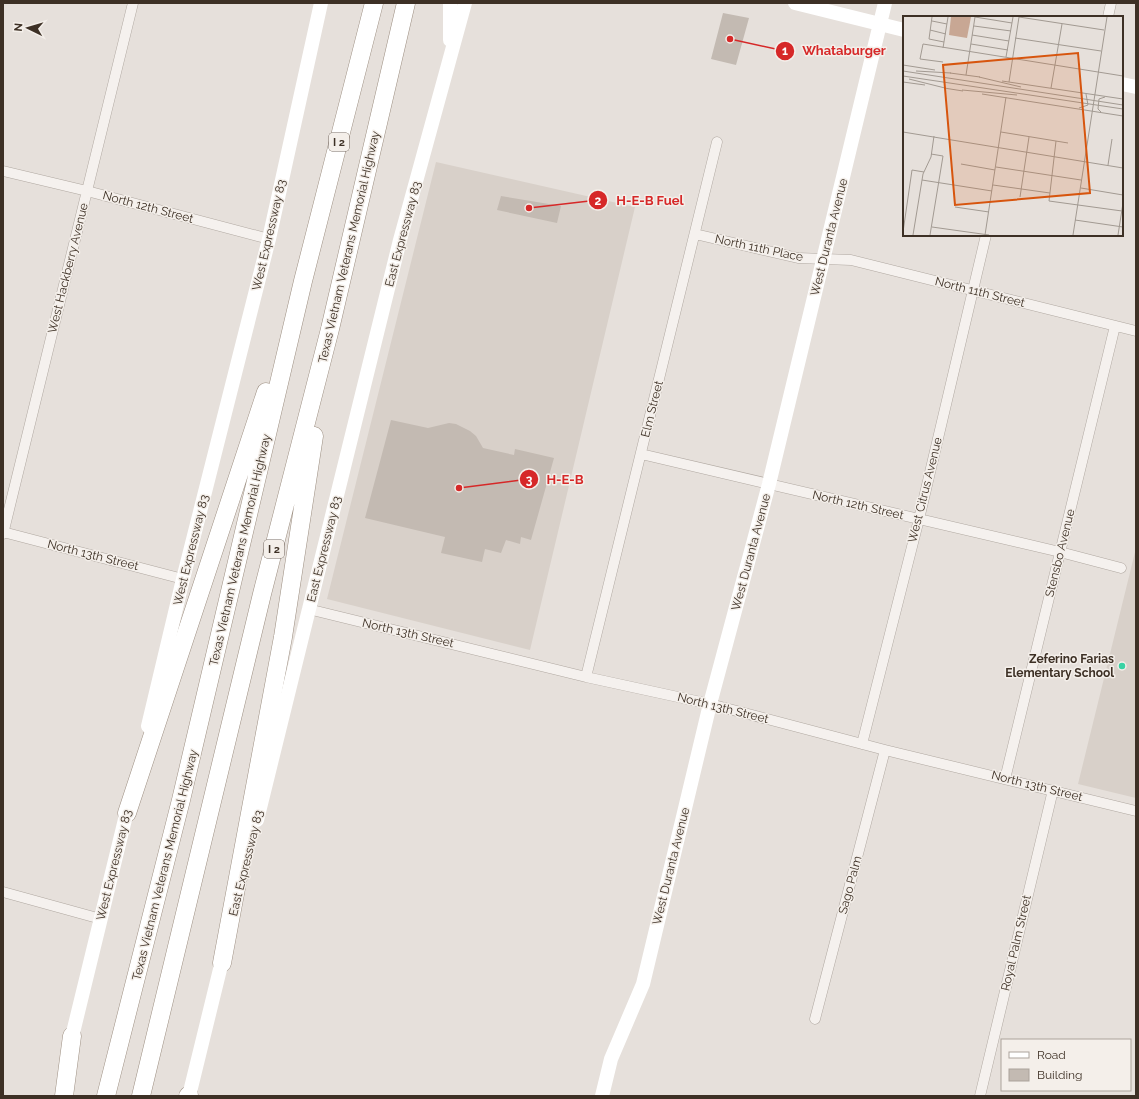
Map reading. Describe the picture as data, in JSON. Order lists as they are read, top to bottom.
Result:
{
  "streets": {
    "highway": ["I 2", "Texas Vietnam Veterans Memorial Highway"],
    "main road": ["East Expressway 83", "West Expressway 83", "West Duranta Avenue"],
    "street": [
      "North 12th Street",
      "North 11th Place",
      "West Hackberry Avenue",
      "North 11th Street",
      "Elm Street",
      "West Citrus Avenue",
      "Stensbo Avenue",
      "North 13th Street",
      "Sago Palm",
      "Royal Palm Street"
    ]
  },
  "crossings": [
    ["North 12th Street", "West Expressway 83"],
    ["North 12th Street", "West Duranta Avenue"],
    ["North 12th Street", "West Hackberry Avenue"],
    ["North 12th Street", "Elm Street"],
    ["North 12th Street", "West Citrus Avenue"],
    ["North 12th Street", "Stensbo Avenue"],
    ["East Expressway 83", "North 13th Street"],
    ["West Expressway 83", "North 13th Street"],
    ["West Duranta Avenue", "North 11th Place"],
    ["West Duranta Avenue", "North 11th Street"],
    ["West Duranta Avenue", "North 13th Street"],
    ["North 11th Place", "North 11th Street"],
    ["North 11th Place", "Elm Street"],
    ["West Hackberry Avenue", "North 13th Street"],
    ["North 11th Street", "West Citrus Avenue"],
    ["North 11th Street", "Stensbo Avenue"],
    ["Elm Street", "North 13th Street"],
    ["West Citrus Avenue", "North 13th Street"],
    ["Stensbo Avenue", "North 13th Street"],
    ["North 13th Street", "Sago Palm"],
    ["North 13th Street", "Royal Palm Street"]
  ],
  "places": [
    "Whataburger",
    "H-E-B Fuel",
    "H-E-B",
    "Zeferino Farias Elementary School"
  ],
  "legend": ["Road", "Building"],
  "north": "left"
}
